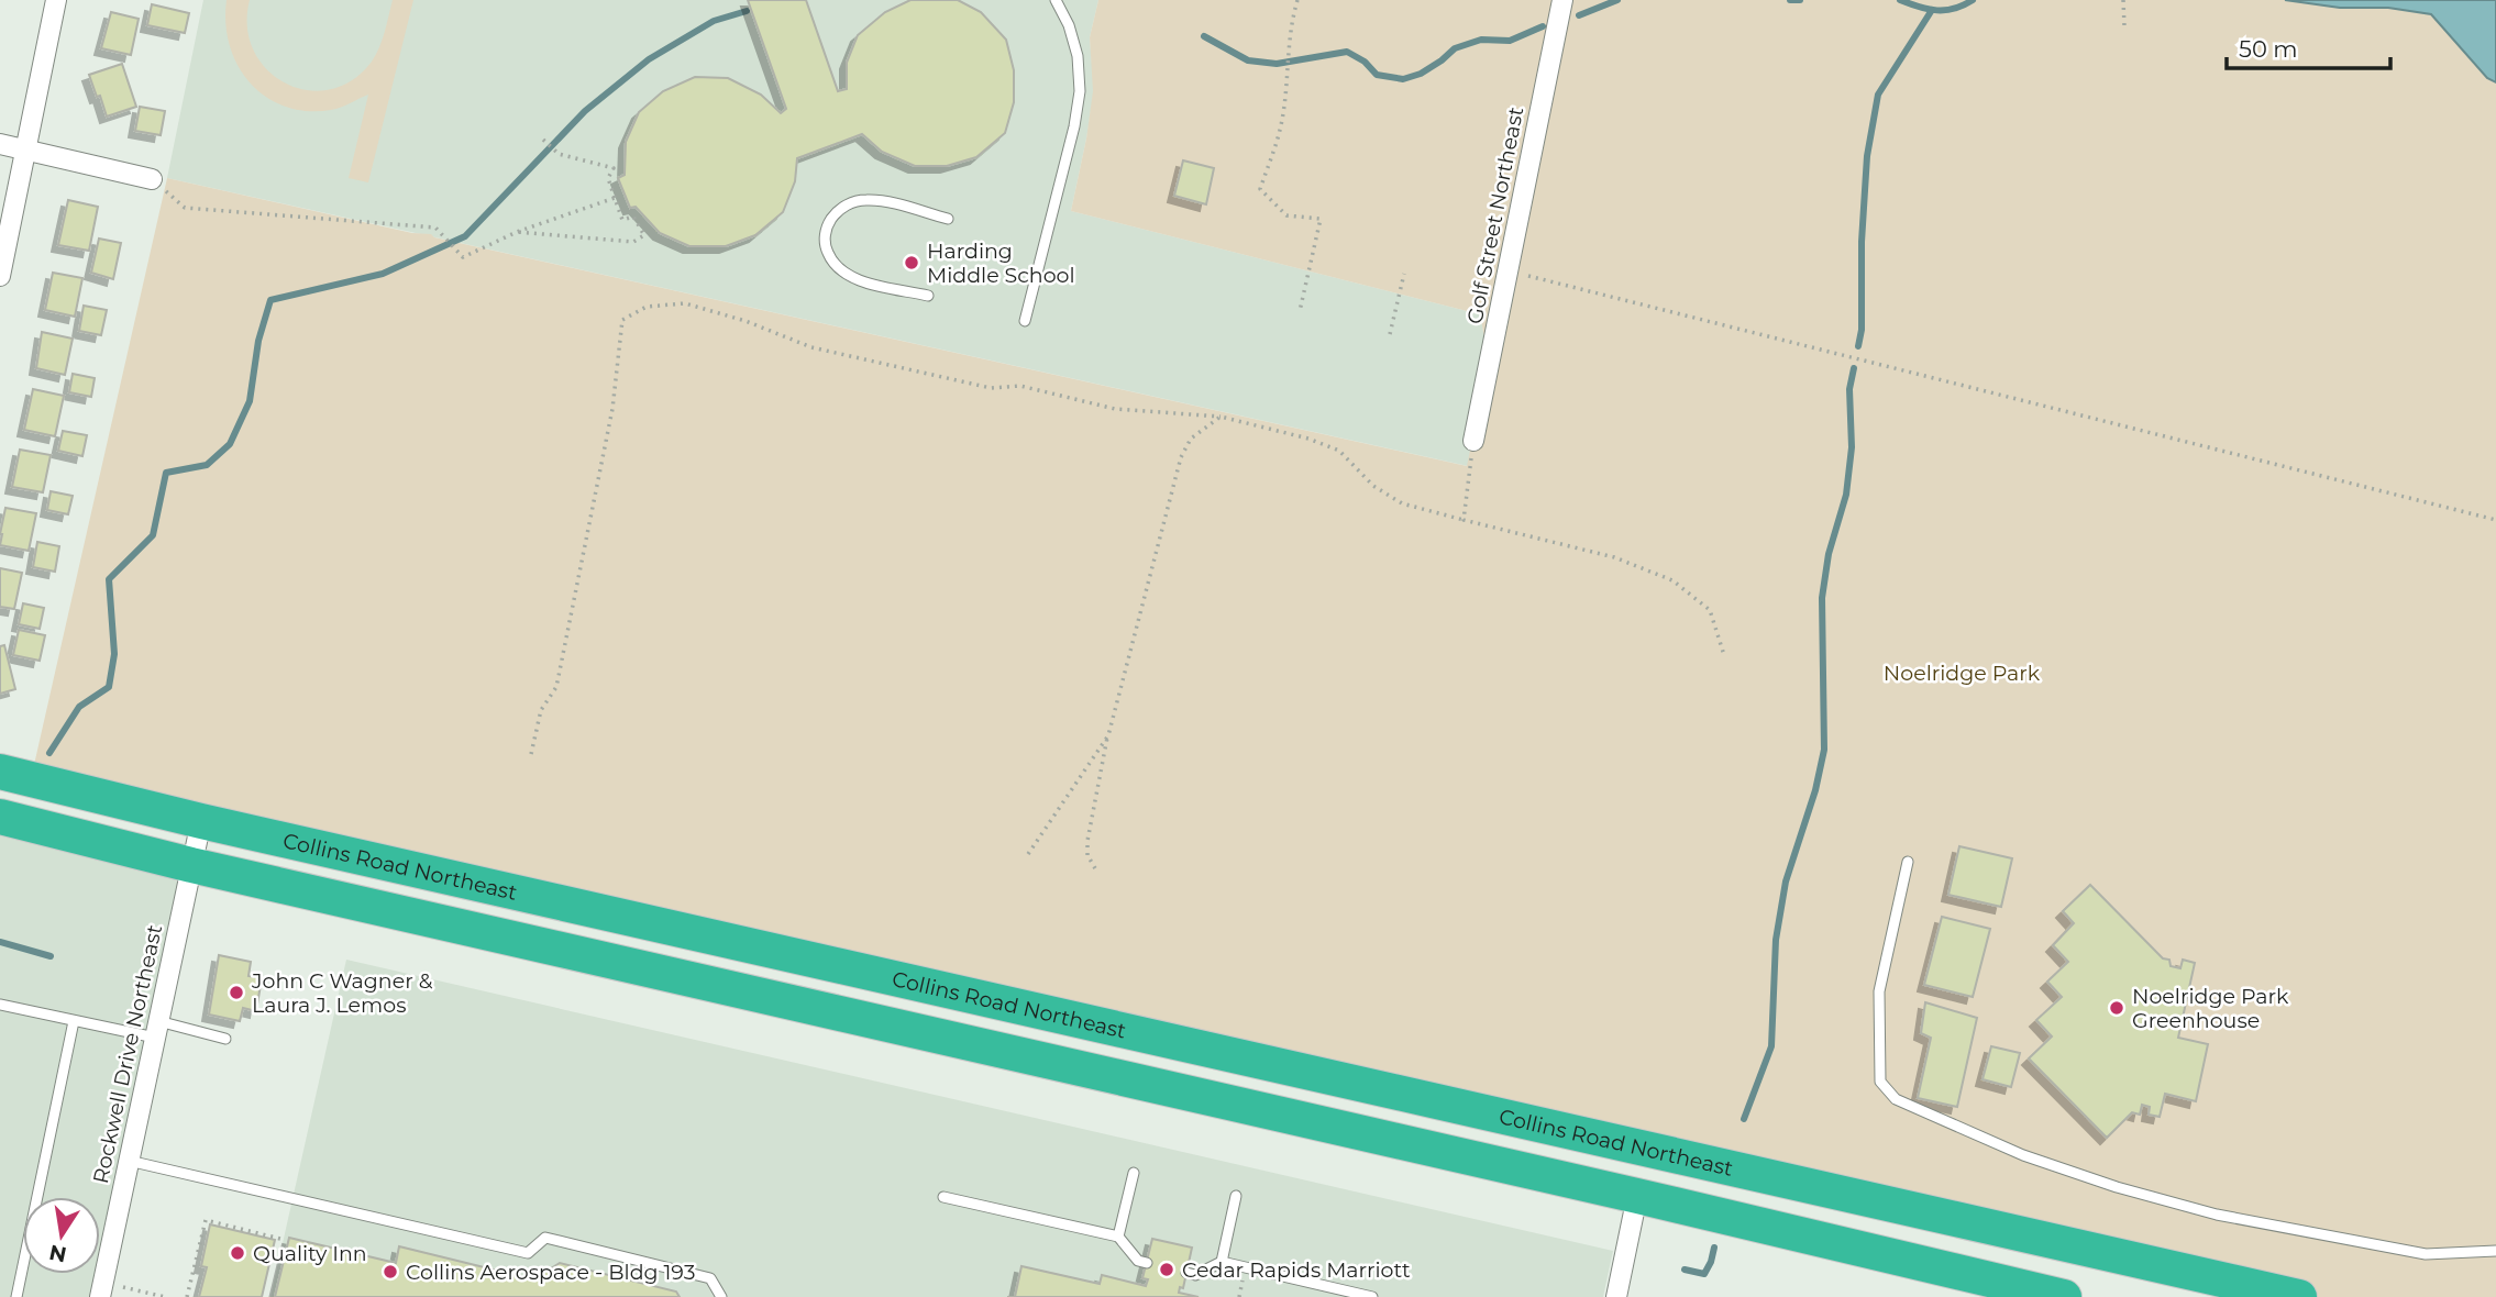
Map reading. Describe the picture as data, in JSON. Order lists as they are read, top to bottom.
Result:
{
  "streets": {
    "highway": ["Collins Road Northeast"],
    "street": ["Golf Street Northeast", "Rockwell Drive Northeast"]
  },
  "crossings": [
    ["Collins Road Northeast", "Rockwell Drive Northeast"]
  ],
  "parks": ["Noelridge Park"],
  "places": [
    "Harding Middle School",
    "John C Wagner & Laura J. Lemos",
    "Noelridge Park Greenhouse",
    "Quality Inn",
    "Cedar Rapids Marriott",
    "Collins Aerospace - Bldg 193"
  ],
  "scale_bar": "50 m",
  "north": "bottom"
}
